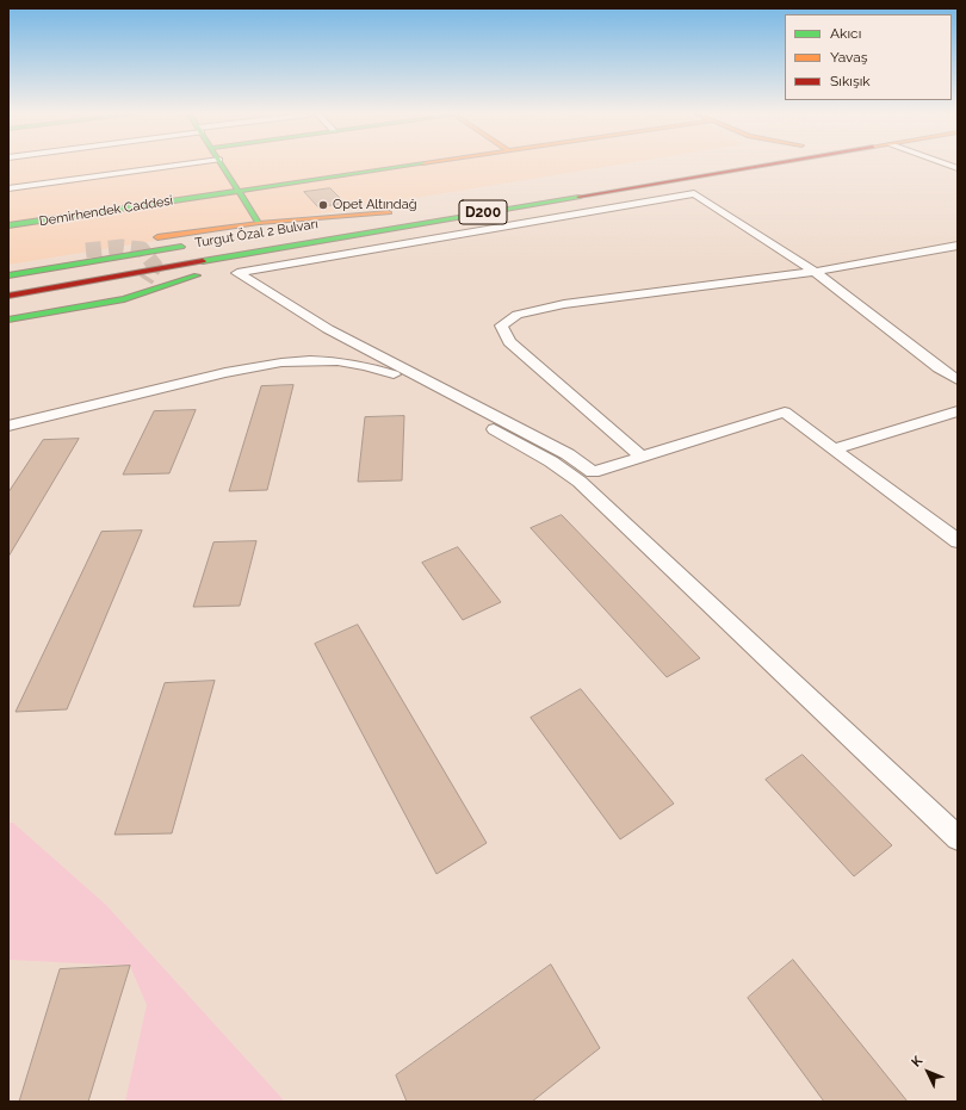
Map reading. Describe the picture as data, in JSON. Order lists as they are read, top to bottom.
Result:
{
  "streets": {
    "main road": ["Demirhendek Caddesi", "D200", "Turgut Özal 2 Bulvarı"]
  },
  "places": ["Opet Altındağ"],
  "legend": ["Akıcı", "Yavaş", "Sıkışık"],
  "north": "top left"
}
